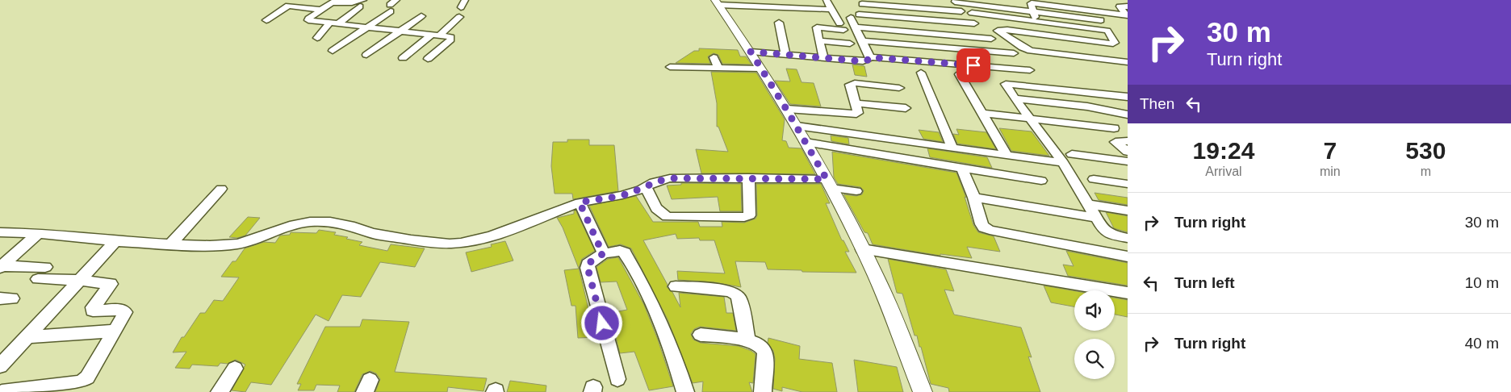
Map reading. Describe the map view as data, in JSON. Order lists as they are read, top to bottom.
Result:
{
  "page": {
    "turn": ["30 m", "Turn right"],
    "then": "Then",
    "eta": [
      "19:24",
      "Arrival",
      "7",
      "min",
      "530",
      "m"
    ],
    "list": [
      {
        "name": "Turn right",
        "value": "30 m"
      },
      {
        "name": "Turn left",
        "value": "10 m"
      },
      {
        "name": "Turn right",
        "value": "40 m"
      }
    ]
  }
}
